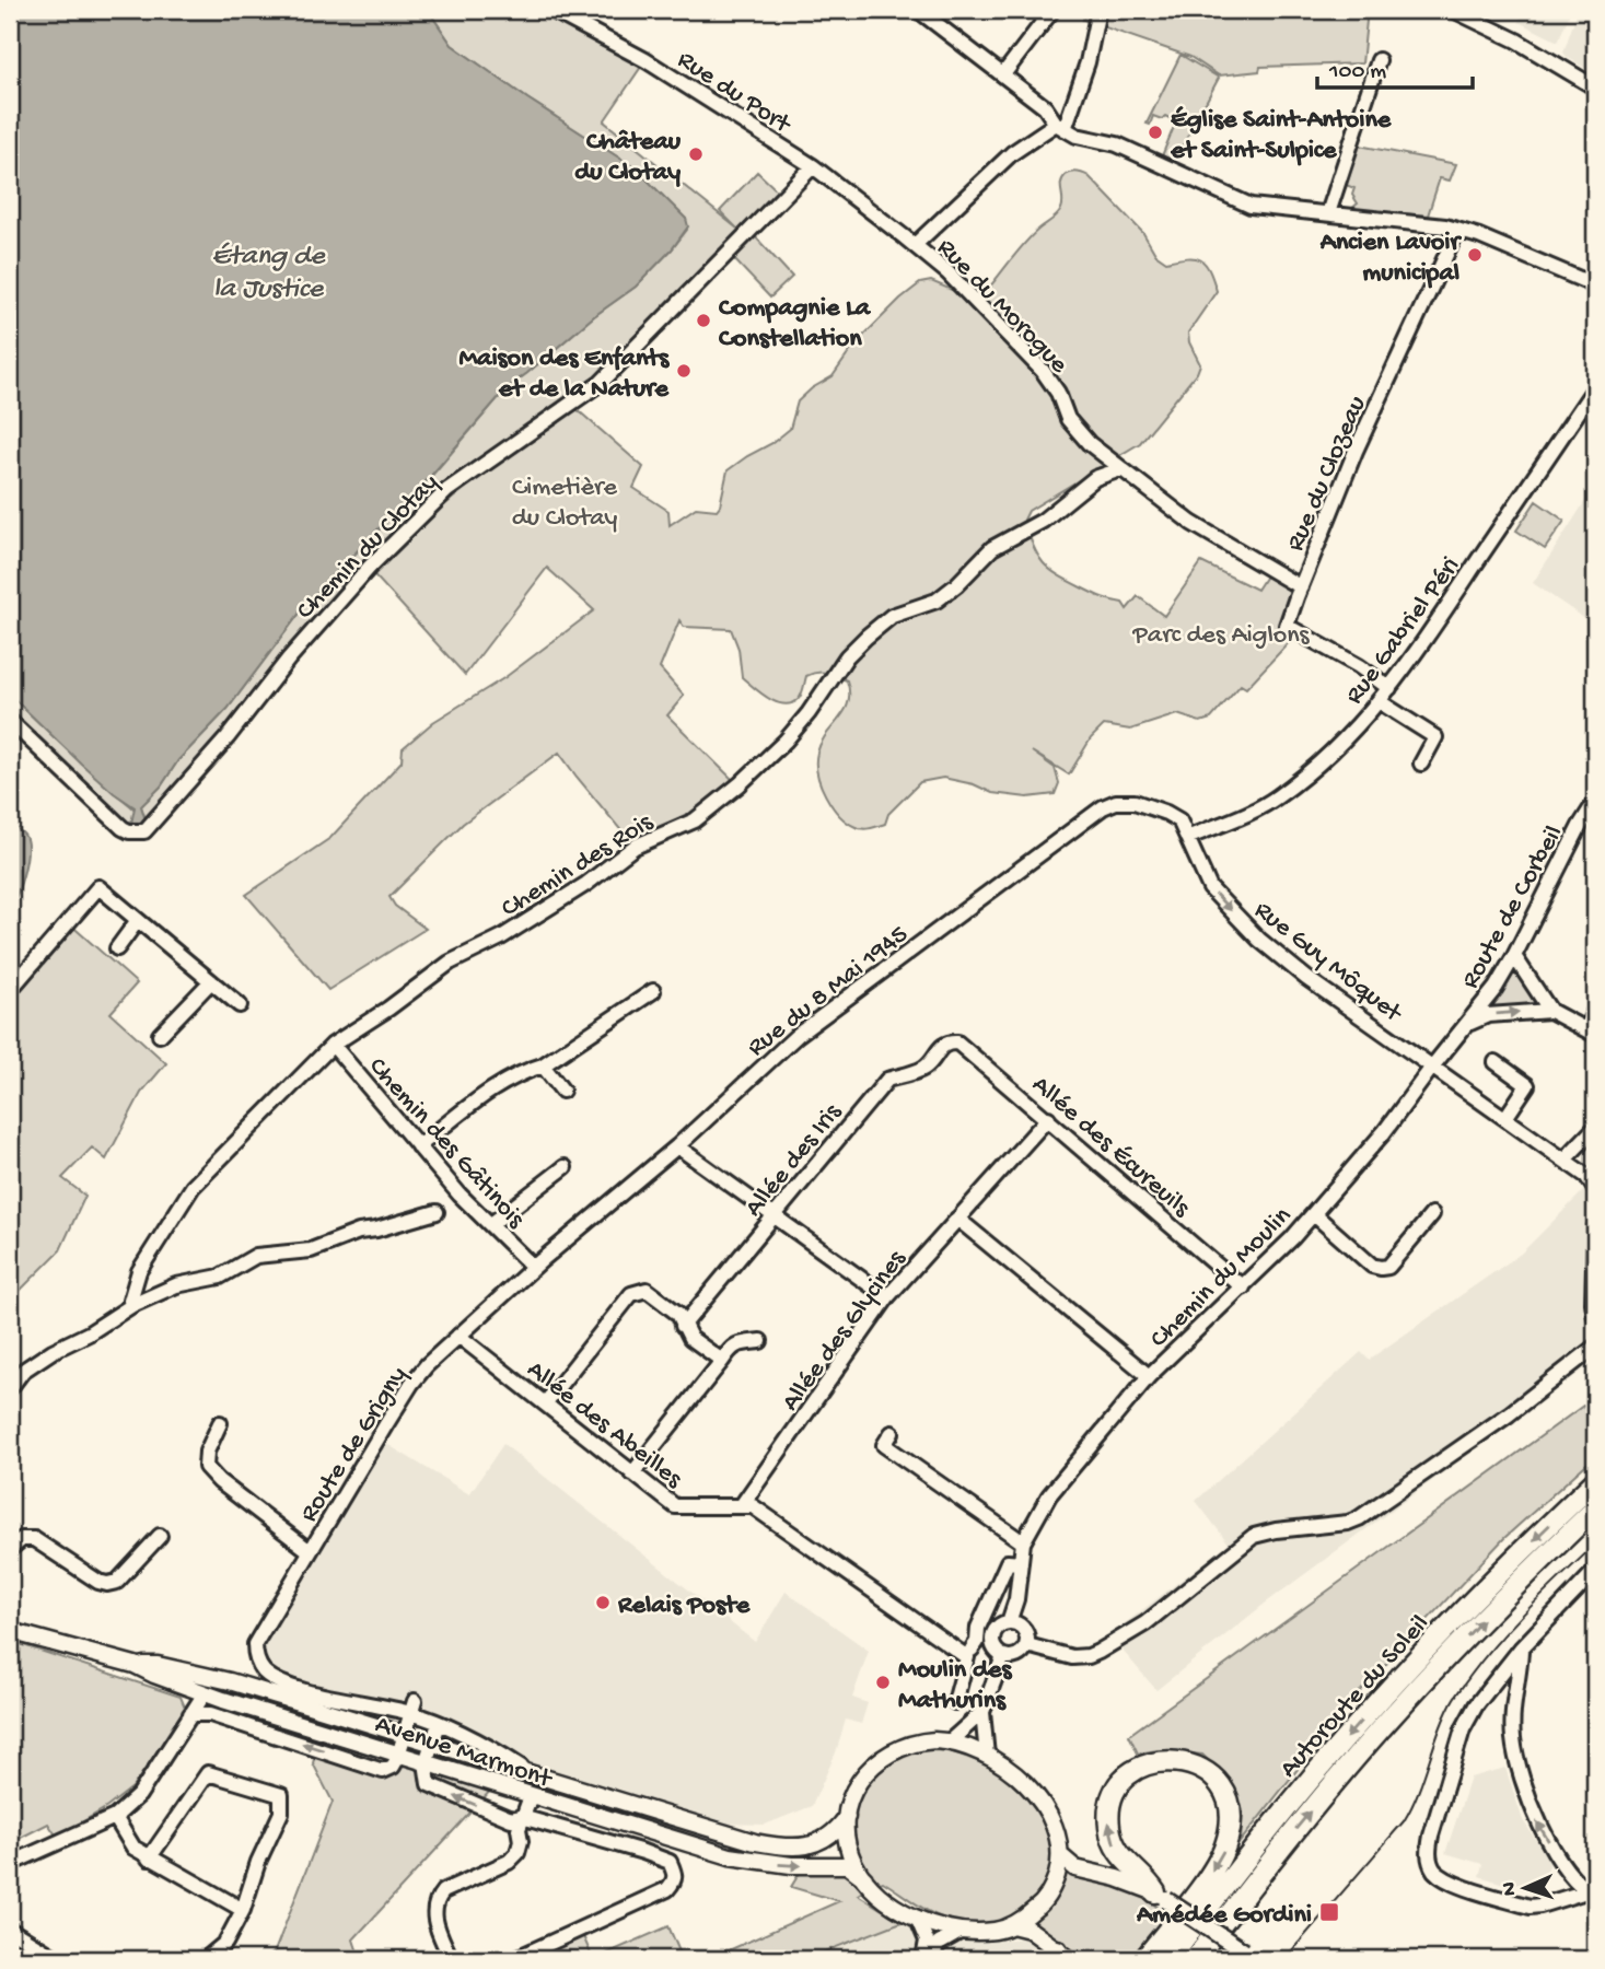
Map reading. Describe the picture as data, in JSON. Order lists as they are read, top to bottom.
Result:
{
  "streets": {
    "highway": ["Autoroute du Soleil"],
    "main road": ["Avenue Marmont"],
    "street": [
      "Rue du Port",
      "Rue du Morogue",
      "Rue du Clozeau",
      "Chemin du Clotay",
      "Rue Gabriel Péri",
      "Chemin des Rois",
      "Route de Corbeil",
      "Rue Guy Môquet",
      "Rue du 8 Mai 1945",
      "Chemin des Gâtinois",
      "Allée des Écureuils",
      "Allée des Iris",
      "Chemin du Moulin",
      "Allée des Glycines",
      "Allée des Abeilles",
      "Route de Grigny"
    ]
  },
  "crossings": [
    ["Rue du Port", "Rue du Morogue"],
    ["Rue du Port", "Chemin du Clotay"],
    ["Rue du Morogue", "Rue du Clozeau"],
    ["Rue du Morogue", "Chemin du Clotay"],
    ["Rue du Morogue", "Chemin des Rois"],
    ["Rue du Clozeau", "Rue Gabriel Péri"],
    ["Rue Gabriel Péri", "Rue Guy Môquet"],
    ["Rue Gabriel Péri", "Rue du 8 Mai 1945"],
    ["Chemin des Rois", "Chemin des Gâtinois"],
    ["Route de Corbeil", "Rue Guy Môquet"],
    ["Route de Corbeil", "Chemin du Moulin"],
    ["Rue Guy Môquet", "Rue du 8 Mai 1945"],
    ["Rue Guy Môquet", "Chemin du Moulin"],
    ["Rue du 8 Mai 1945", "Chemin des Gâtinois"],
    ["Rue du 8 Mai 1945", "Route de Grigny"],
    ["Allée des Écureuils", "Allée des Iris"],
    ["Allée des Écureuils", "Chemin du Moulin"],
    ["Allée des Écureuils", "Allée des Glycines"],
    ["Allée des Glycines", "Allée des Abeilles"],
    ["Allée des Abeilles", "Route de Grigny"]
  ],
  "one_way": ["Rue Guy Môquet"],
  "water": ["Étang de la Justice"],
  "parks": ["Cimetière du Clotay", "Parc des Aiglons"],
  "places": {
    "other": [
      "Église Saint-Antoine et Saint-Sulpice",
      "Château du Clotay",
      "Ancien Lavoir municipal",
      "Compagnie La Constellation",
      "Maison des Enfants et de la Nature",
      "Relais Poste",
      "Moulin des Mathurins"
    ],
    "transit": ["Amédée Gordini"]
  },
  "scale_bar": "100 m",
  "north": "left"
}
